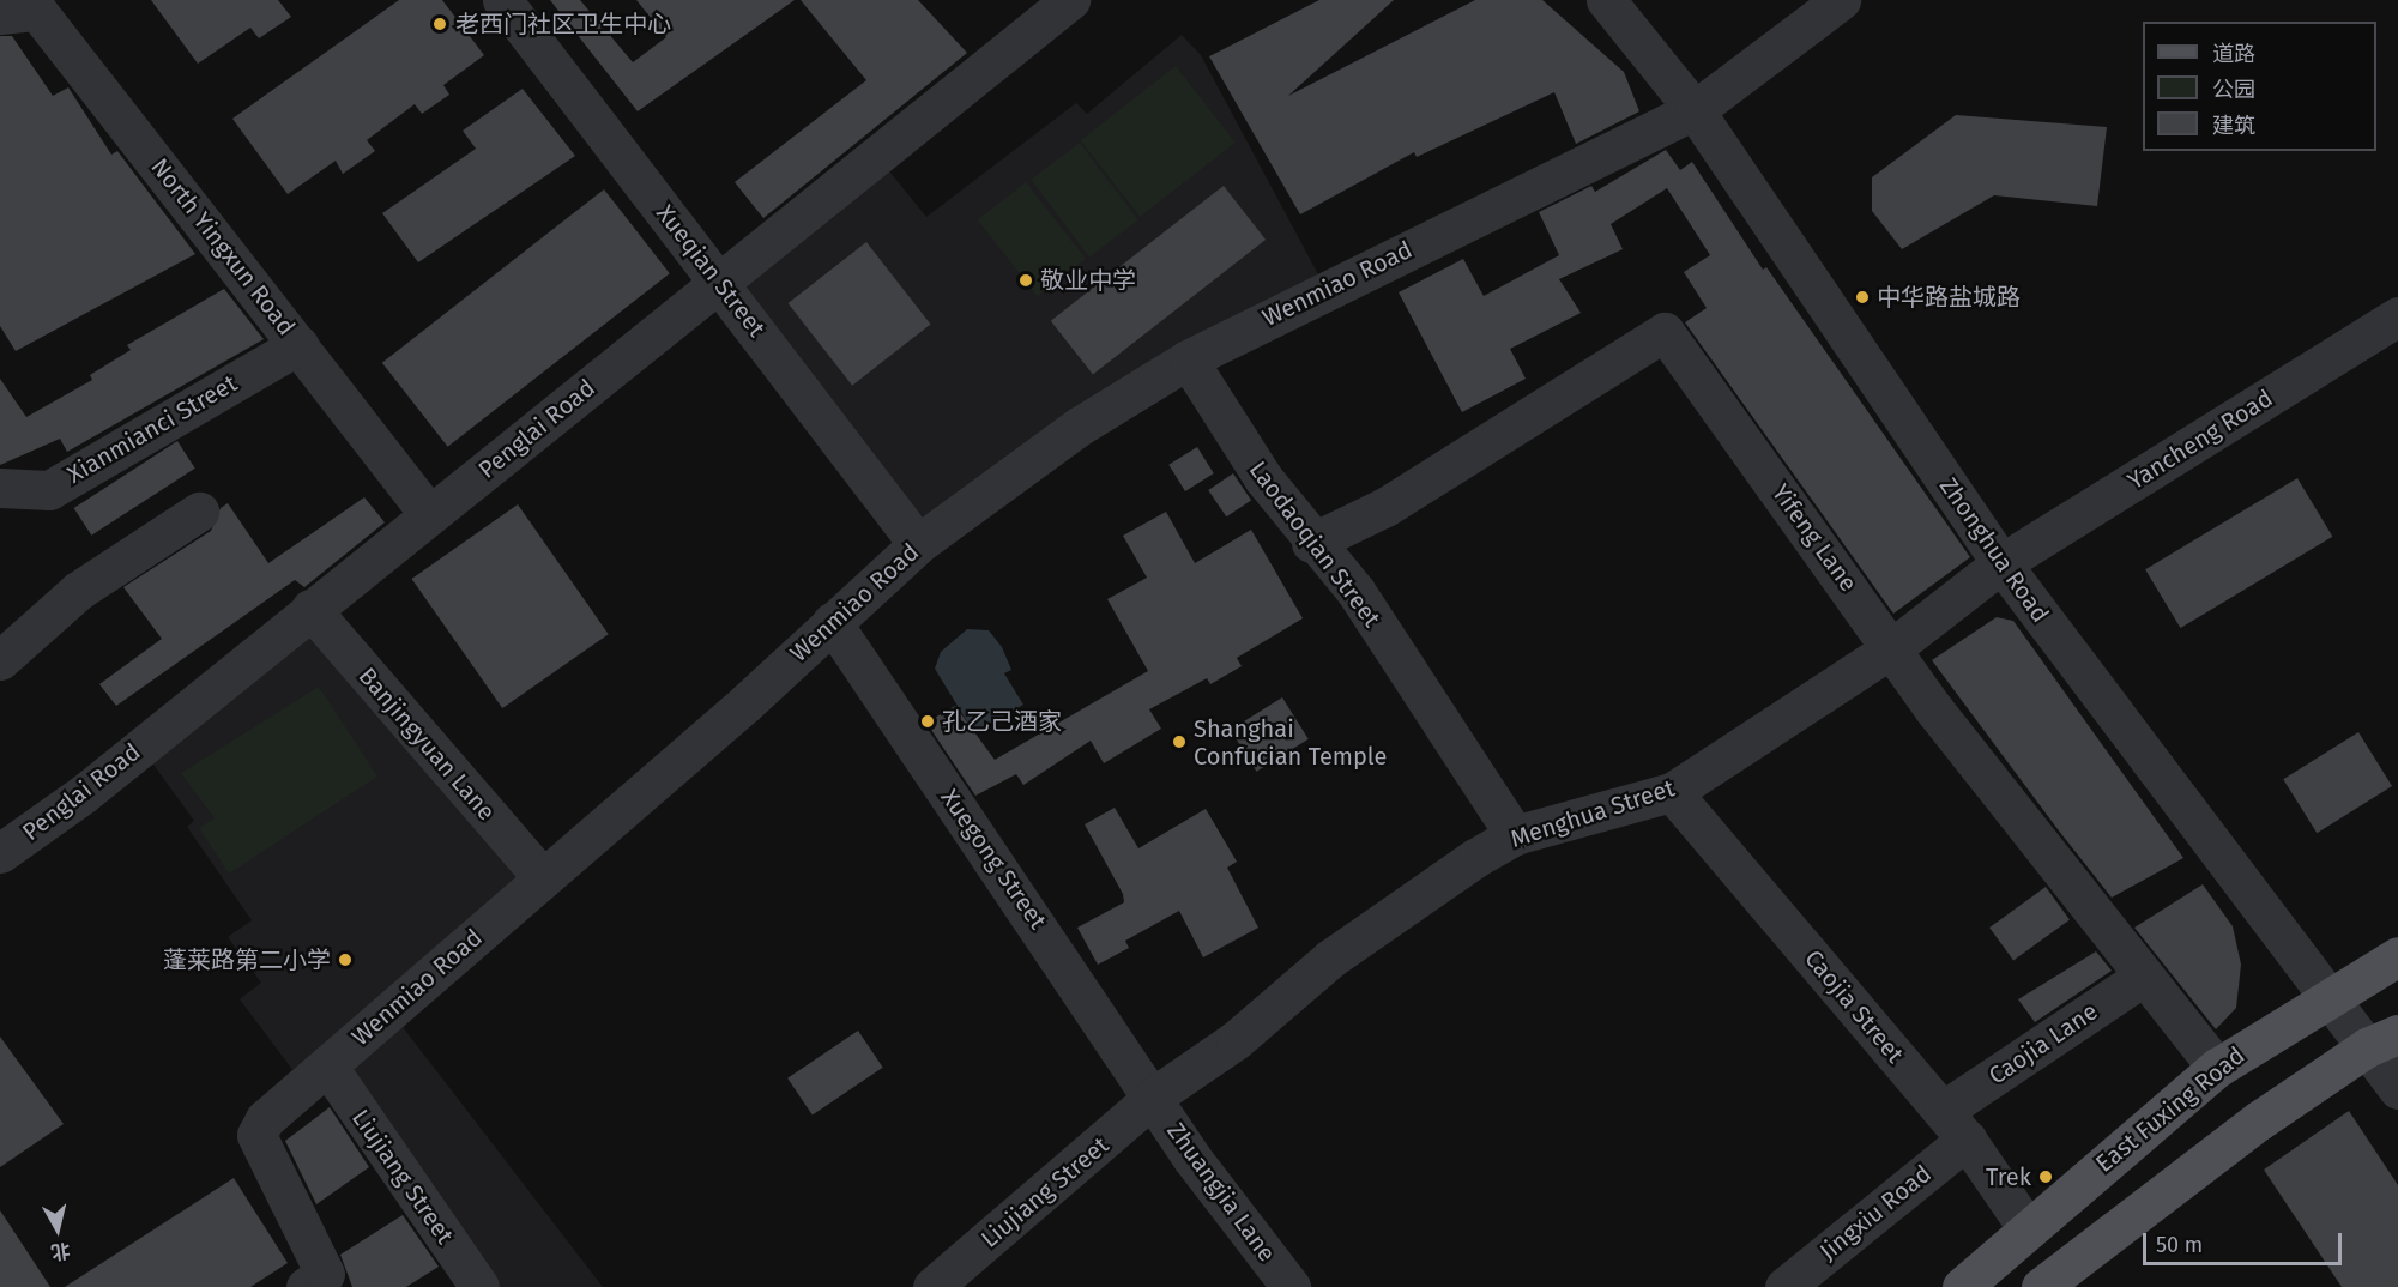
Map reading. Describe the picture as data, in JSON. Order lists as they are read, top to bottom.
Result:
{
  "streets": {
    "main road": ["East Fuxing Road"],
    "street": [
      "North Yingxun Road",
      "Xueqian Street",
      "Wenmiao Road",
      "Xianmianci Street",
      "Penglai Road",
      "Yancheng Road",
      "Yifeng Lane",
      "Laodaoqian Street",
      "Zhonghua Road",
      "Banjingyuan Lane",
      "Menghua Street",
      "Xuegong Street",
      "Caojia Street",
      "Caojia Lane",
      "Liujiang Street",
      "Zhuangjia Lane",
      "Jingxiu Road"
    ]
  },
  "crossings": [
    ["North Yingxun Road", "Xianmianci Street"],
    ["North Yingxun Road", "Penglai Road"],
    ["Xueqian Street", "Wenmiao Road"],
    ["Xueqian Street", "Penglai Road"],
    ["Wenmiao Road", "Laodaoqian Street"],
    ["Wenmiao Road", "Zhonghua Road"],
    ["Wenmiao Road", "Banjingyuan Lane"],
    ["Wenmiao Road", "Xuegong Street"],
    ["Wenmiao Road", "Liujiang Street"],
    ["Penglai Road", "Banjingyuan Lane"],
    ["Yancheng Road", "Zhonghua Road"],
    ["Yancheng Road", "Menghua Street"],
    ["Yifeng Lane", "Laodaoqian Street"],
    ["Yifeng Lane", "Menghua Street"],
    ["Yifeng Lane", "Caojia Lane"],
    ["Yifeng Lane", "East Fuxing Road"],
    ["Laodaoqian Street", "Menghua Street"],
    ["Zhonghua Road", "Menghua Street"],
    ["Zhonghua Road", "East Fuxing Road"],
    ["Menghua Street", "Xuegong Street"],
    ["Menghua Street", "Caojia Street"],
    ["Menghua Street", "Liujiang Street"],
    ["Menghua Street", "Zhuangjia Lane"],
    ["Xuegong Street", "Liujiang Street"],
    ["Xuegong Street", "Zhuangjia Lane"],
    ["Caojia Street", "Caojia Lane"],
    ["Caojia Street", "East Fuxing Road"],
    ["Caojia Street", "Jingxiu Road"],
    ["Caojia Lane", "Jingxiu Road"],
    ["Liujiang Street", "Zhuangjia Lane"]
  ],
  "places": [
    "老西门社区卫生中心",
    "敬业中学",
    "中华路盐城路",
    "孔乙己酒家",
    "Shanghai Confucian Temple",
    "蓬莱路第二小学",
    "Trek"
  ],
  "legend": ["道路", "公园", "建筑"],
  "scale_bar": "50 m",
  "north": "bottom"
}
